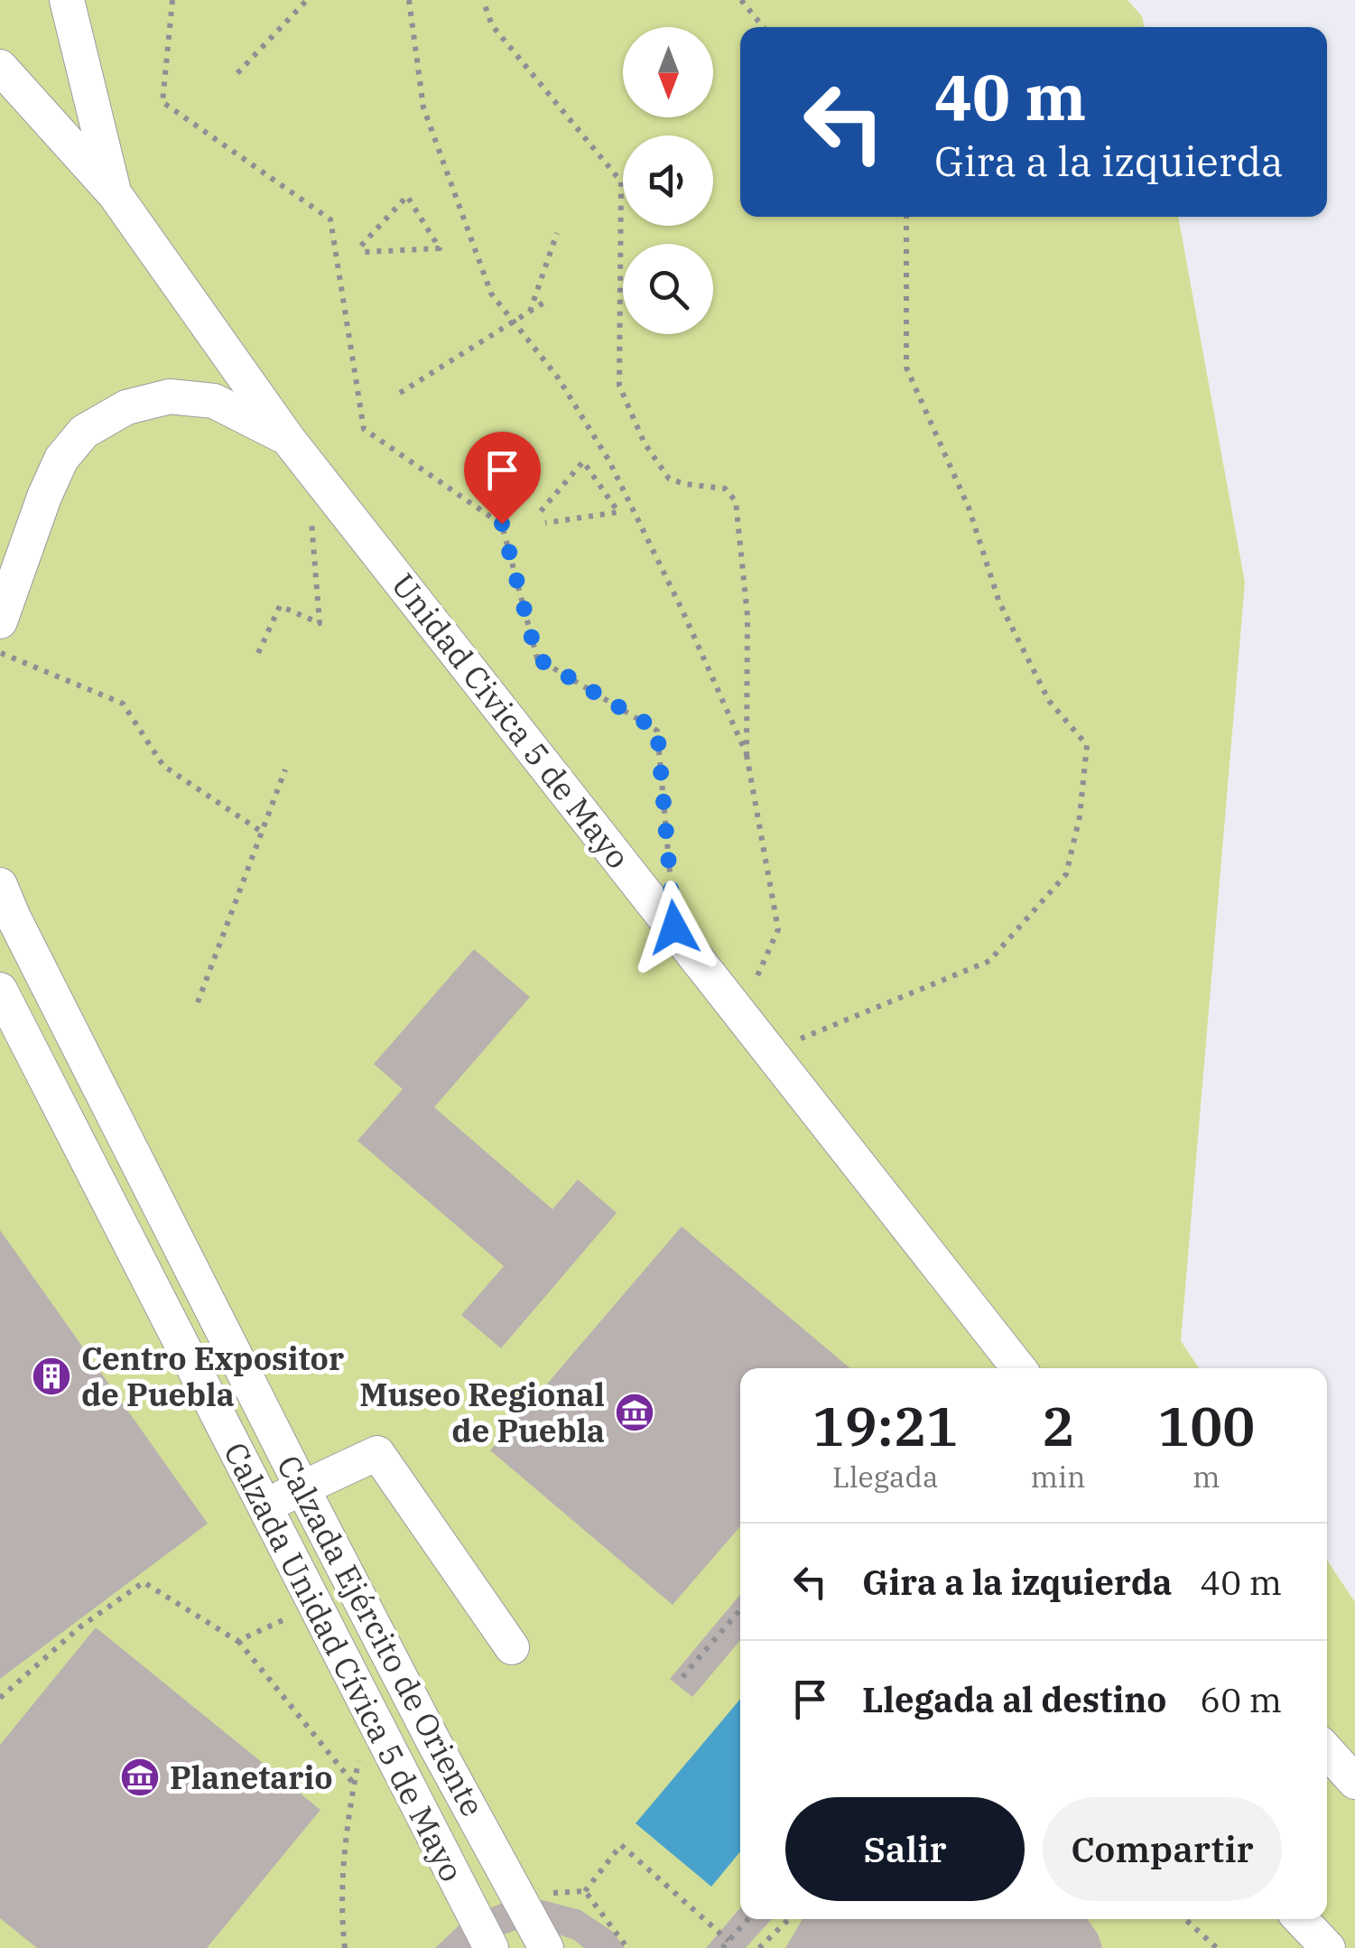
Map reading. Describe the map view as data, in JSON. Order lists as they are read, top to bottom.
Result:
{
  "streets": {
    "lane": ["Unidad Civica 5 de Mayo", "Calzada Ejército de Oriente", "Calzada Unidad Cívica 5 de Mayo"]
  },
  "places": {
    "building": ["Centro Expositor de Puebla"],
    "museum": ["Museo Regional de Puebla", "Planetario"]
  },
  "north": "bottom",
  "page": {
    "turn": ["40 m", "Gira a la izquierda"],
    "eta": [
      "19:21",
      "Llegada",
      "2",
      "min",
      "100",
      "m"
    ],
    "list": [
      {
        "name": "Gira a la izquierda",
        "value": "40 m"
      },
      {
        "name": "Llegada al destino",
        "value": "60 m"
      }
    ],
    "buttons": ["Salir", "Compartir"]
  }
}
